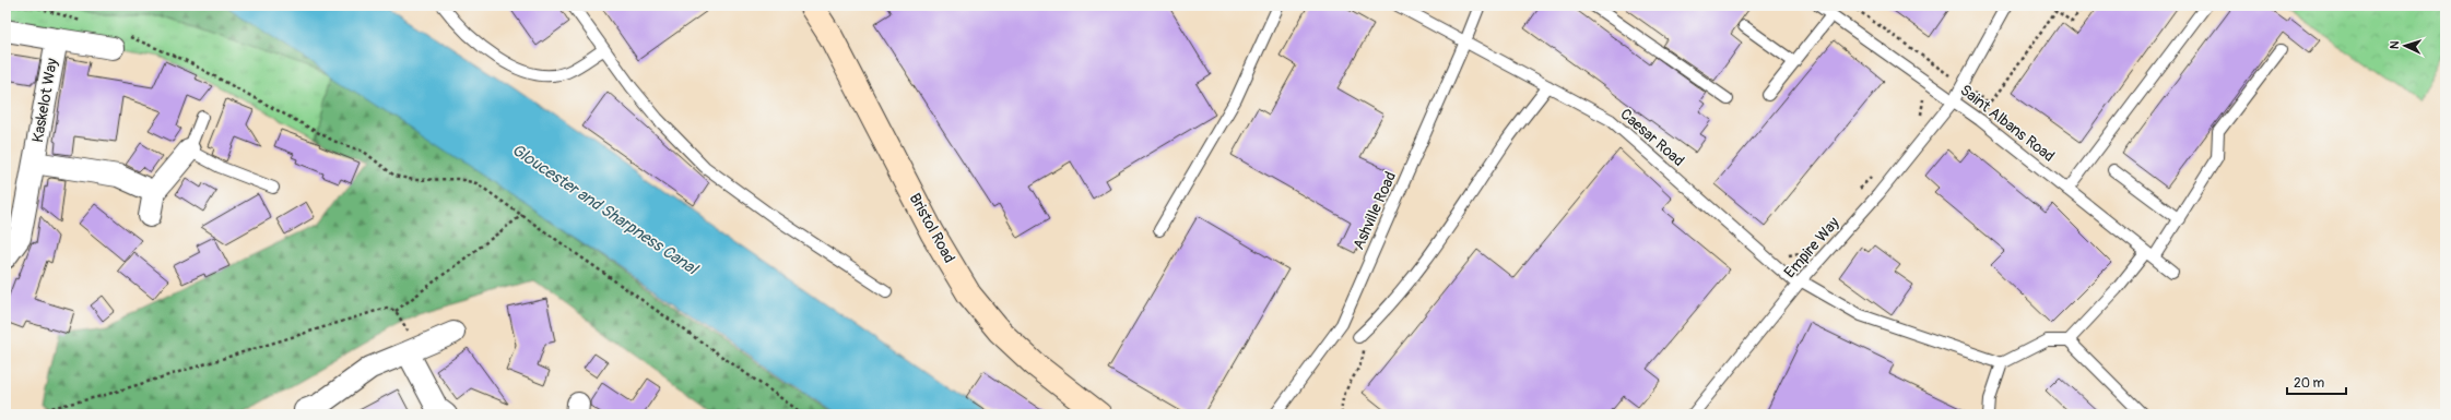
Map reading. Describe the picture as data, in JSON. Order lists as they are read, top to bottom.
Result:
{
  "streets": {
    "street": ["Kaskelot Way", "Bristol Road"],
    "lane": [
      "Saint Albans Road",
      "Caesar Road",
      "Ashville Road",
      "Empire Way"
    ]
  },
  "crossings": [
    ["Saint Albans Road", "Empire Way"],
    ["Caesar Road", "Ashville Road"],
    ["Caesar Road", "Empire Way"]
  ],
  "water": ["Gloucester and Sharpness Canal"],
  "scale_bar": "20 m",
  "north": "left"
}
